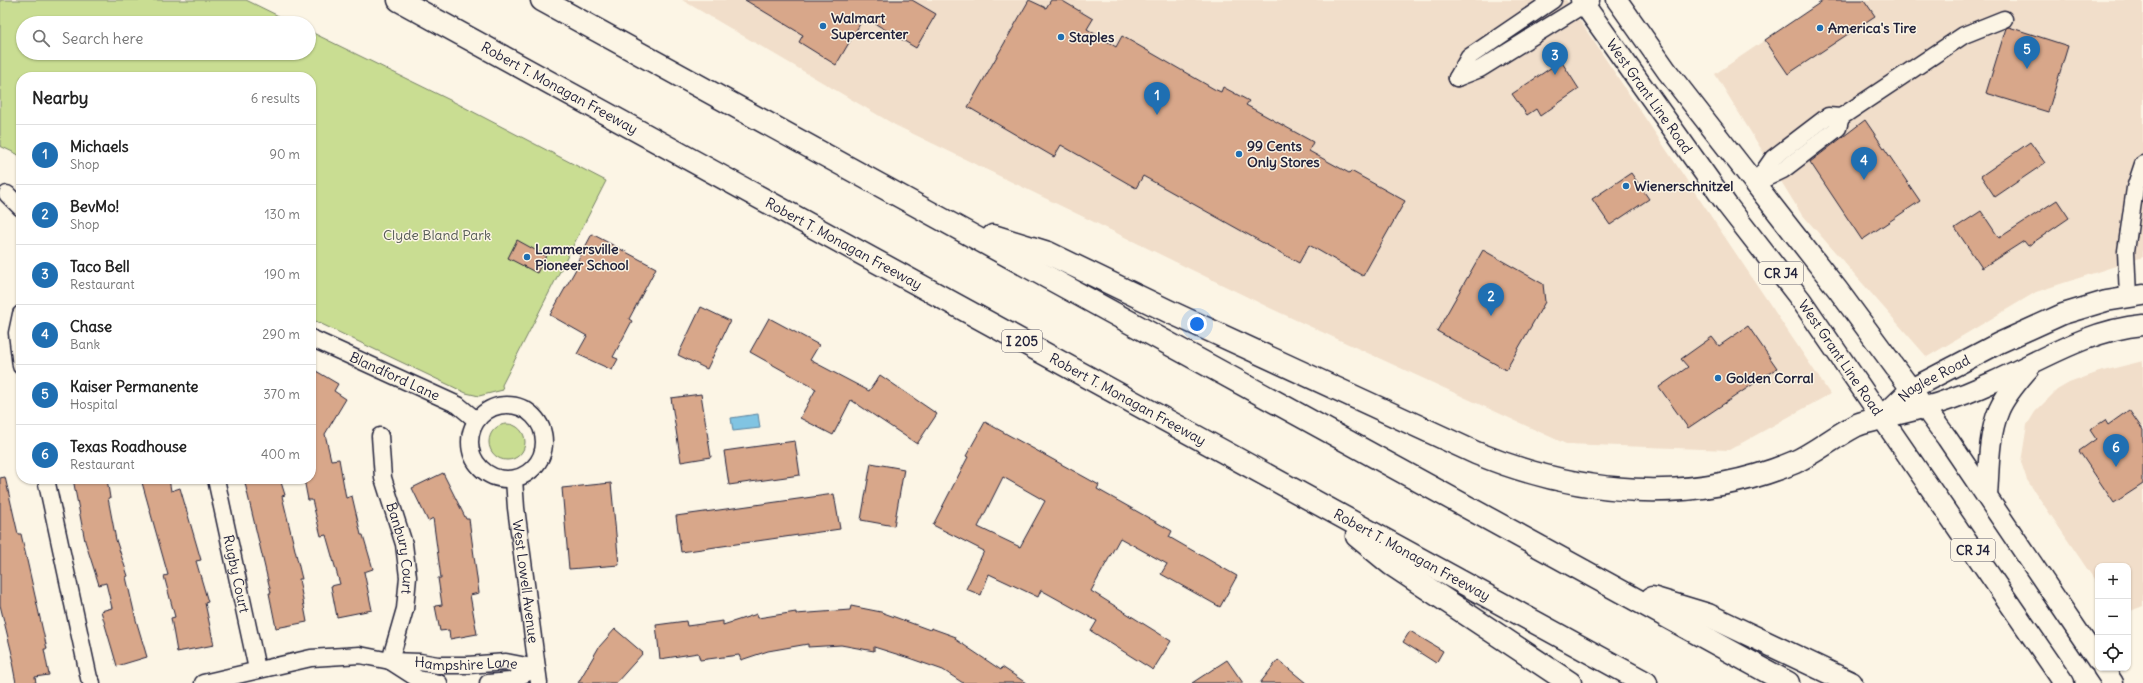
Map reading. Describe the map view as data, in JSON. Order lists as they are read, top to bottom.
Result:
{
  "streets": {
    "highway": ["Robert T. Monagan Freeway", "I 205"],
    "main road": ["West Grant Line Road", "CR J4", "Naglee Road"],
    "street": [
      "Blandford Lane",
      "Banbury Court",
      "Rugby Court",
      "West Lowell Avenue",
      "Hampshire Lane"
    ]
  },
  "crossings": [
    ["West Grant Line Road", "Naglee Road"],
    ["CR J4", "Naglee Road"],
    ["Blandford Lane", "West Lowell Avenue"],
    ["Banbury Court", "Hampshire Lane"],
    ["Rugby Court", "Hampshire Lane"],
    ["West Lowell Avenue", "Hampshire Lane"]
  ],
  "parks": ["Clyde Bland Park"],
  "places": [
    "Walmart Supercenter",
    "America's Tire",
    "Staples",
    "99 Cents Only Stores",
    "Wienerschnitzel",
    "Lammersville Pioneer School",
    "Golden Corral"
  ],
  "page": {
    "search": "Search here",
    "pins": [
      "5",
      "3",
      "1",
      "4",
      "2",
      "6"
    ],
    "heading": ["Nearby", "6 results"],
    "list": [
      {
        "mark": "1",
        "name": "Michaels",
        "note": "Shop",
        "value": "90 m"
      },
      {
        "mark": "2",
        "name": "BevMo!",
        "note": "Shop",
        "value": "130 m"
      },
      {
        "mark": "3",
        "name": "Taco Bell",
        "note": "Restaurant",
        "value": "190 m"
      },
      {
        "mark": "4",
        "name": "Chase",
        "note": "Bank",
        "value": "290 m"
      },
      {
        "mark": "5",
        "name": "Kaiser Permanente",
        "note": "Hospital",
        "value": "370 m"
      },
      {
        "mark": "6",
        "name": "Texas Roadhouse",
        "note": "Restaurant",
        "value": "400 m"
      }
    ],
    "map_buttons": ["+", "−"]
  }
}
